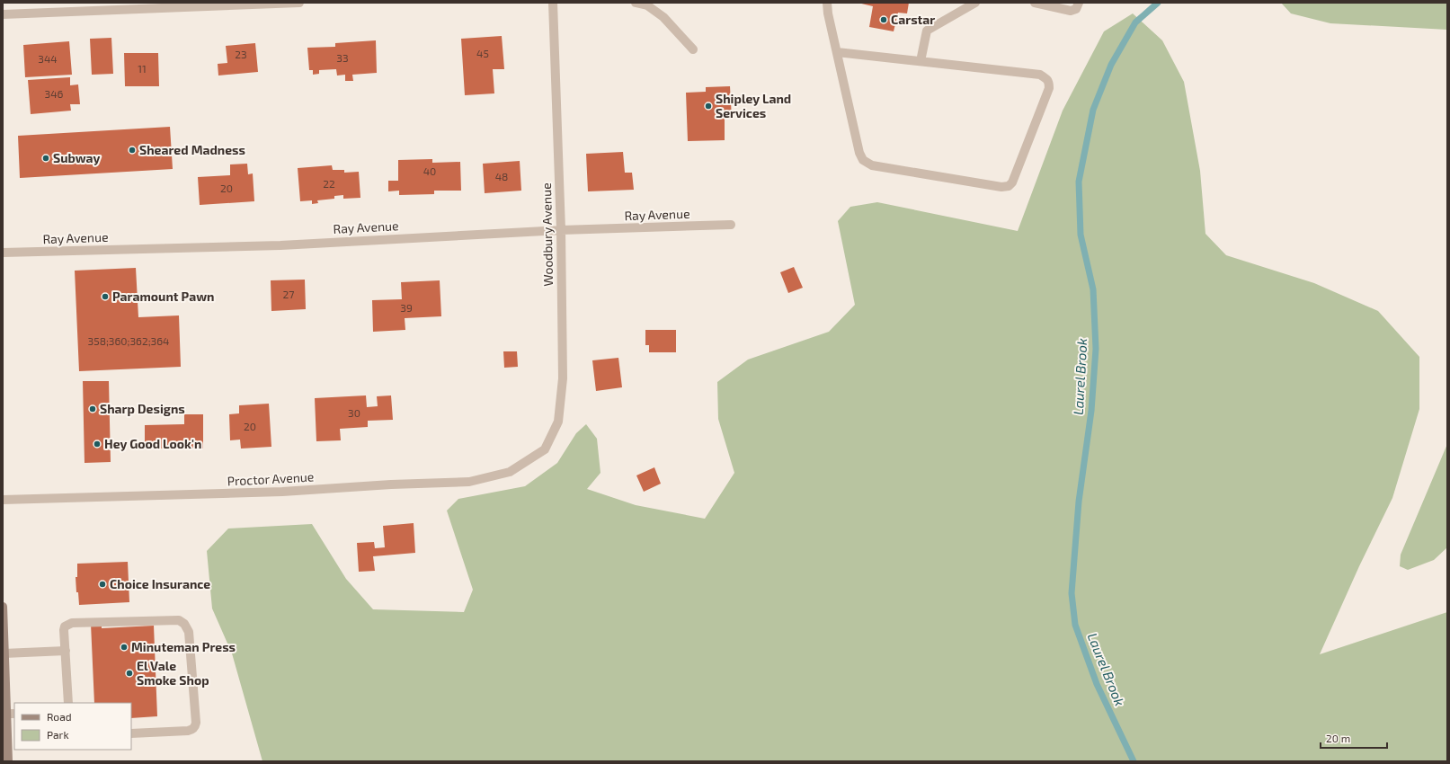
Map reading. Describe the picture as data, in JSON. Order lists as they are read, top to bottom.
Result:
{
  "streets": {
    "street": ["Ray Avenue", "Woodbury Avenue", "Proctor Avenue"]
  },
  "crossings": [
    ["Ray Avenue", "Woodbury Avenue"],
    ["Woodbury Avenue", "Proctor Avenue"]
  ],
  "water": ["Laurel Brook"],
  "places": [
    "Carstar",
    "Shipley Land Services",
    "Sheared Madness",
    "Subway",
    "Paramount Pawn",
    "Sharp Designs",
    "Hey Good Look'n",
    "Choice Insurance",
    "Minuteman Press",
    "El Vale Smoke Shop"
  ],
  "house_numbers": [
    "45",
    "23",
    "33",
    "344",
    "11",
    "346",
    "40",
    "48",
    "22",
    "20",
    "27",
    "39",
    "358;360;362;364",
    "30",
    "20"
  ],
  "legend": ["Road", "Park"],
  "scale_bar": "20 m"
}
